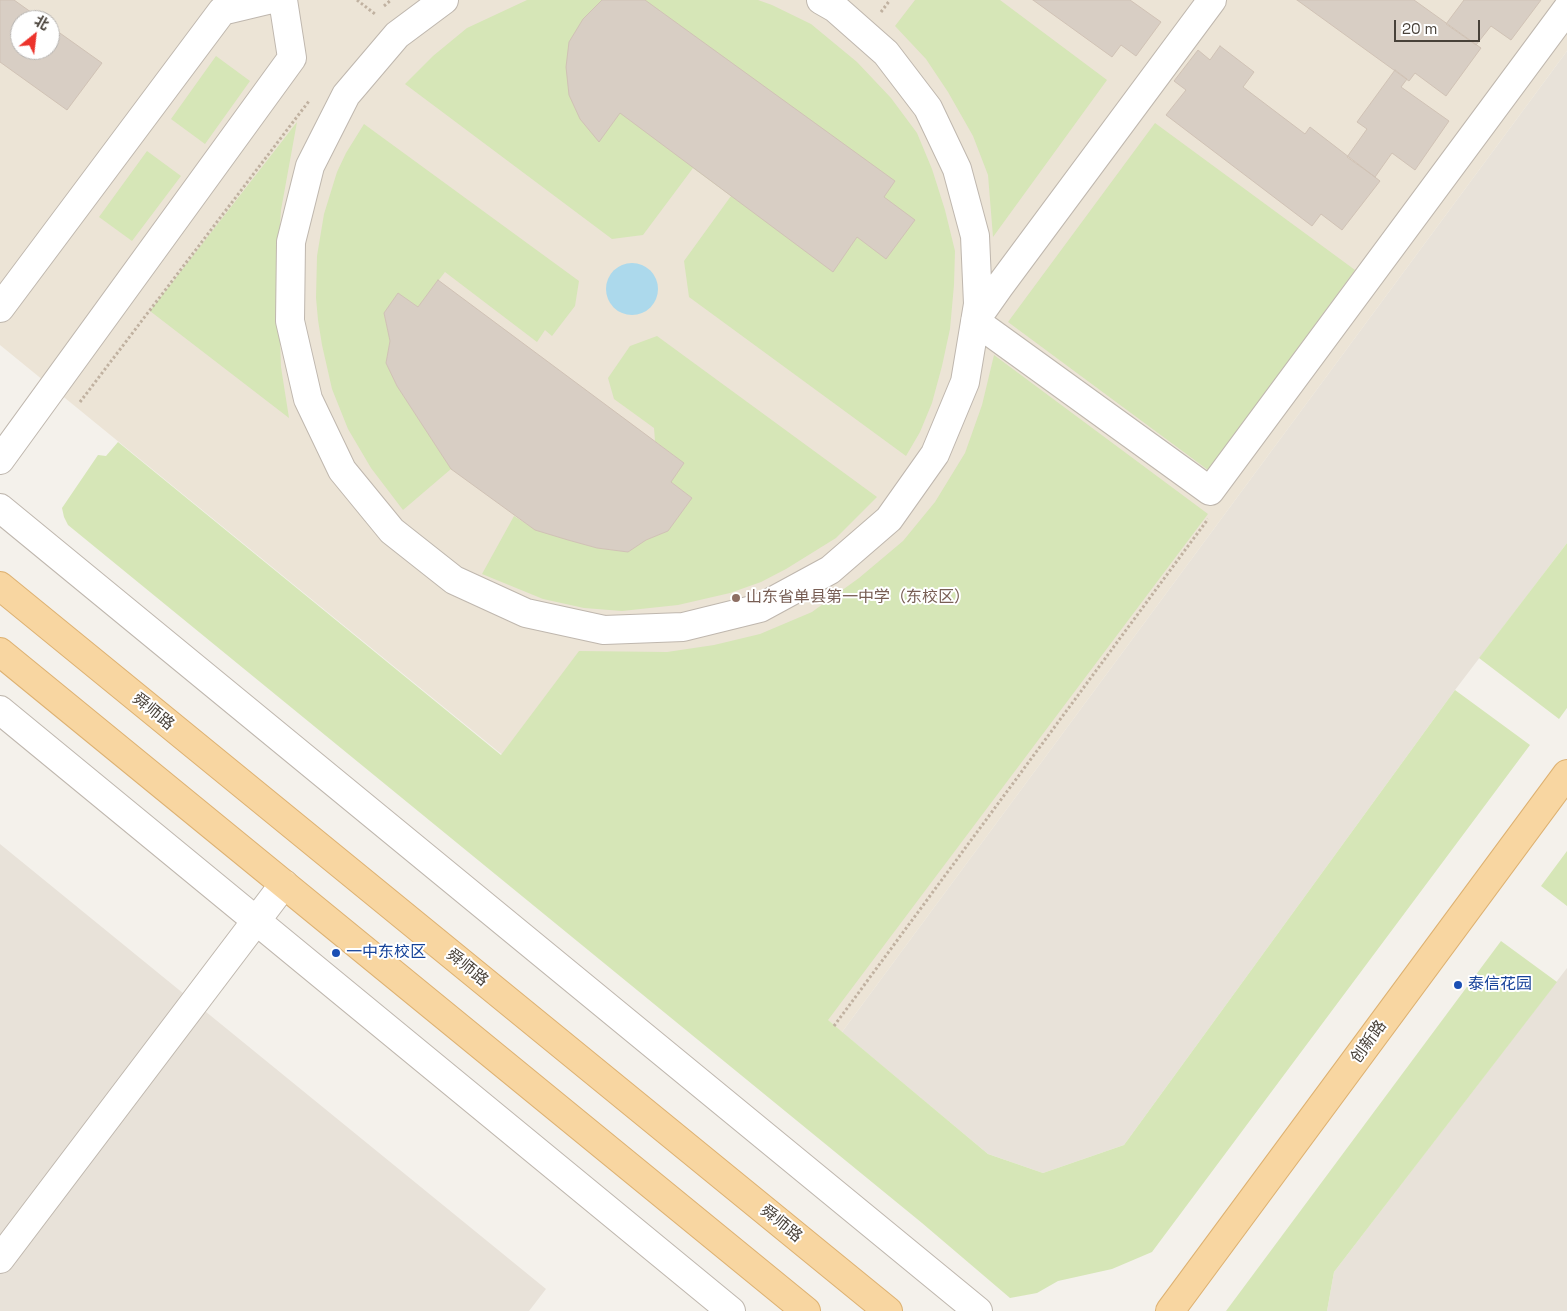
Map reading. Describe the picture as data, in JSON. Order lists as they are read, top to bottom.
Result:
{
  "streets": {
    "main road": ["舜师路", "创新路"]
  },
  "places": ["山东省单县第一中学（东校区）", "一中东校区", "泰信花园"],
  "scale_bar": "20 m",
  "north": "top right"
}
